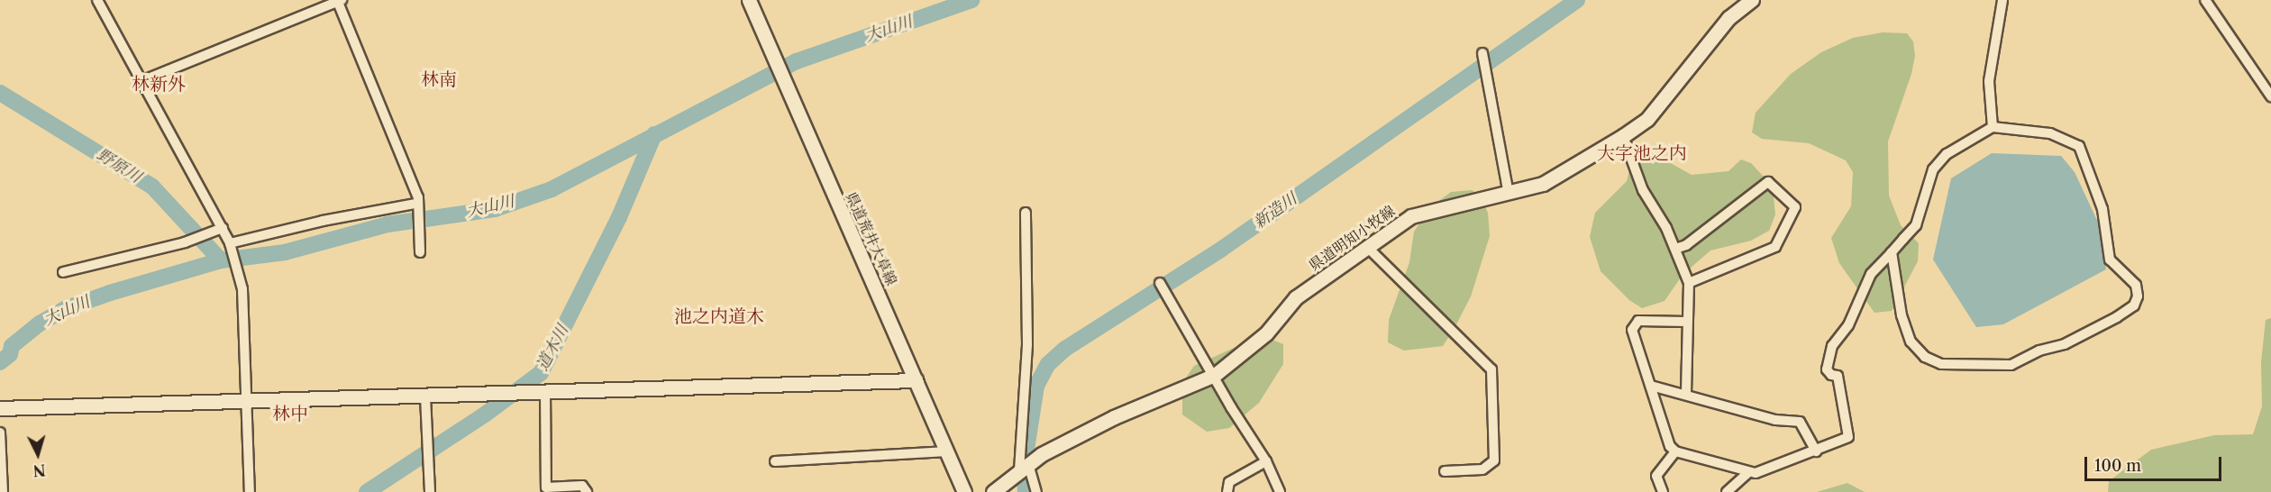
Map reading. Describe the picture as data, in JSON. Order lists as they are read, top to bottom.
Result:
{
  "streets": {
    "main road": ["県道明知小牧線", "県道荒井大草線"]
  },
  "districts": [
    "林南",
    "林新外",
    "大字池之内",
    "池之内道木",
    "林中"
  ],
  "water": [
    "大山川",
    "野原川",
    "新造川",
    "道木川"
  ],
  "scale_bar": "100 m",
  "north": "bottom"
}
